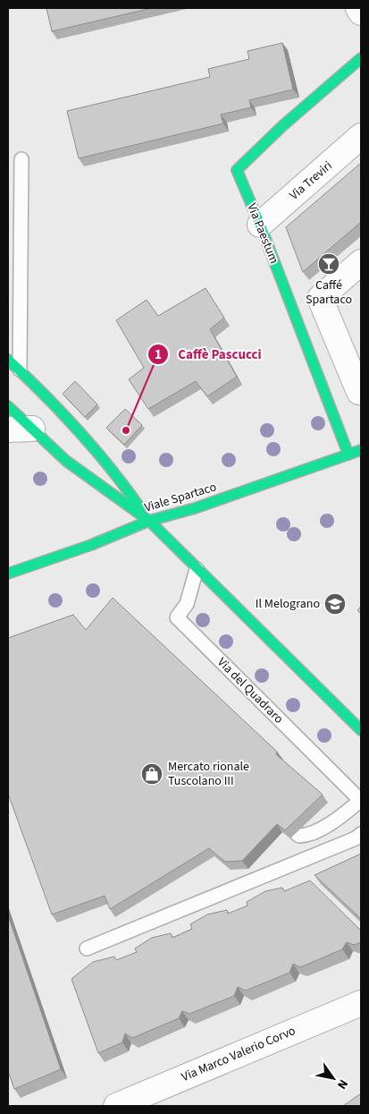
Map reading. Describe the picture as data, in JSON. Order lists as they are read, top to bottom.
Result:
{
  "streets": {
    "street": [
      "Via Treviri",
      "Via Paestum",
      "Viale Spartaco",
      "Via Marco Valerio Corvo"
    ],
    "lane": ["Via del Quadraro"]
  },
  "crossings": [
    ["Via Treviri", "Via Paestum"],
    ["Via Paestum", "Viale Spartaco"]
  ],
  "places": {
    "bar": ["Caffé Spartaco"],
    "other": ["Caffè Pascucci"],
    "school or university": ["Il Melograno"],
    "shop": ["Mercato rionale Tuscolano III"]
  },
  "north": "bottom right"
}
